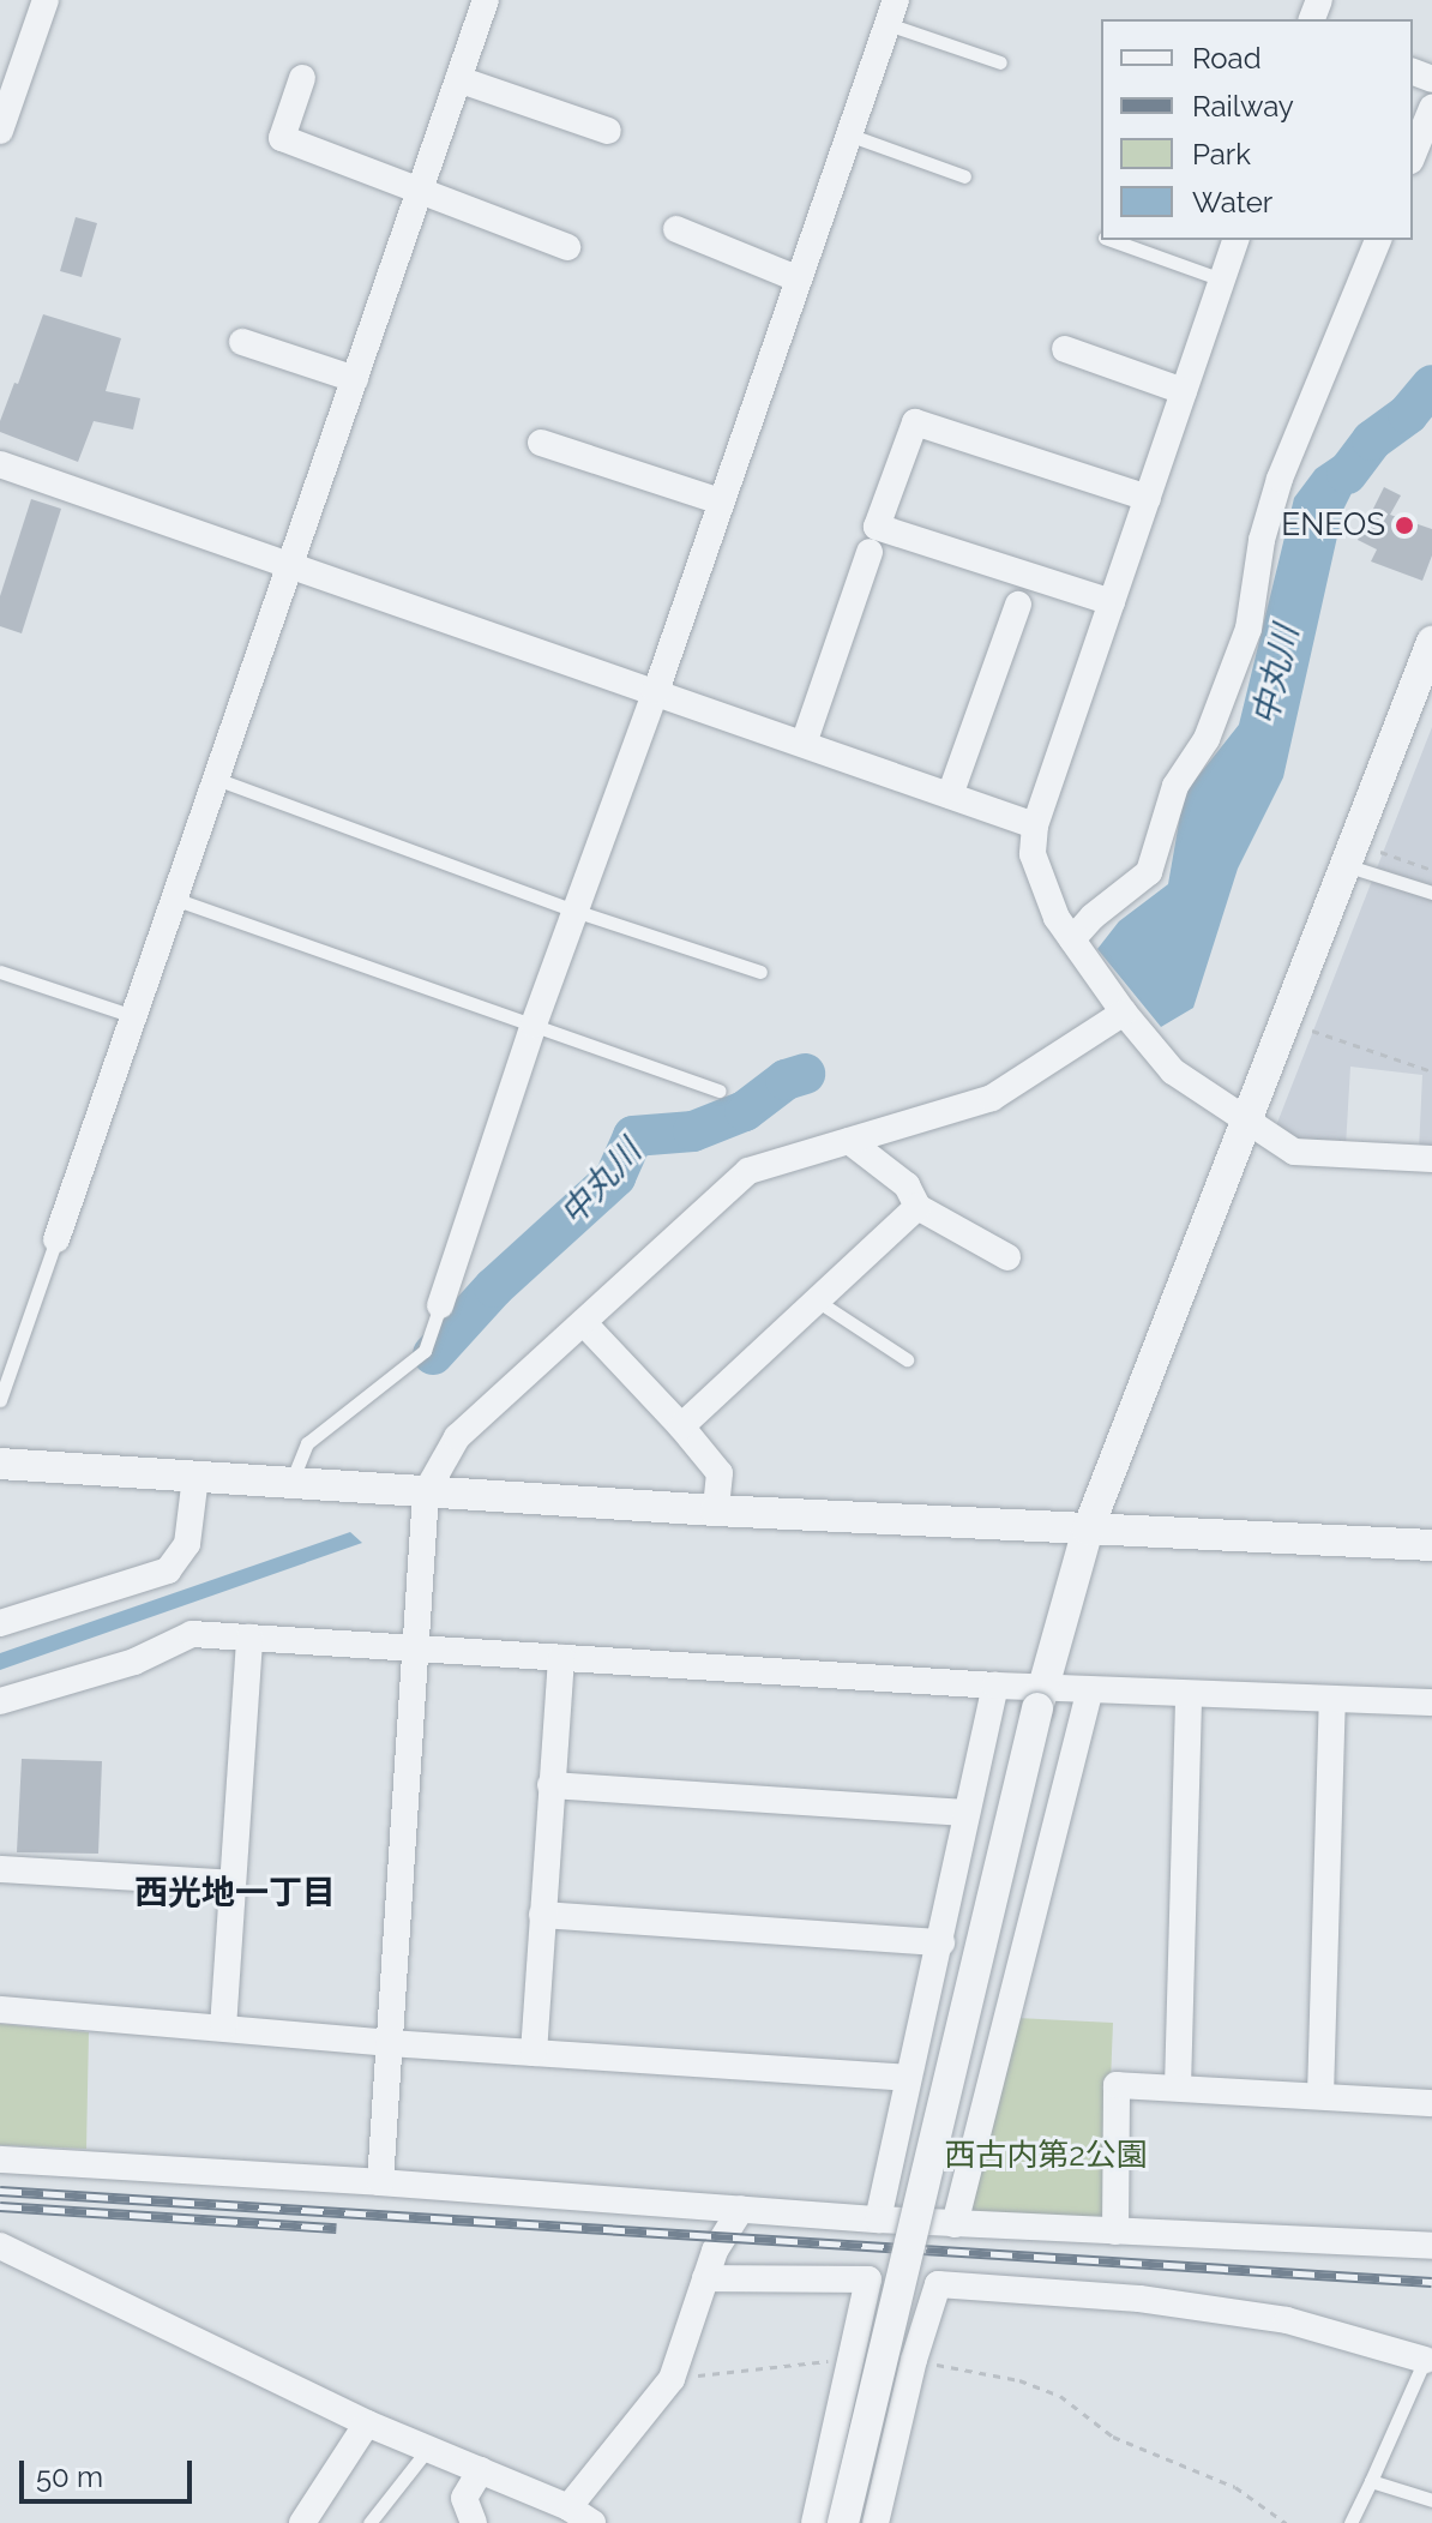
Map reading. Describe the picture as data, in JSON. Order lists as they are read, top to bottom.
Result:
{
  "districts": ["西光地一丁目"],
  "water": ["中丸川"],
  "parks": ["西古内第2公園"],
  "places": ["ENEOS"],
  "legend": [
    "Road",
    "Railway",
    "Park",
    "Water"
  ],
  "scale_bar": "50 m"
}
